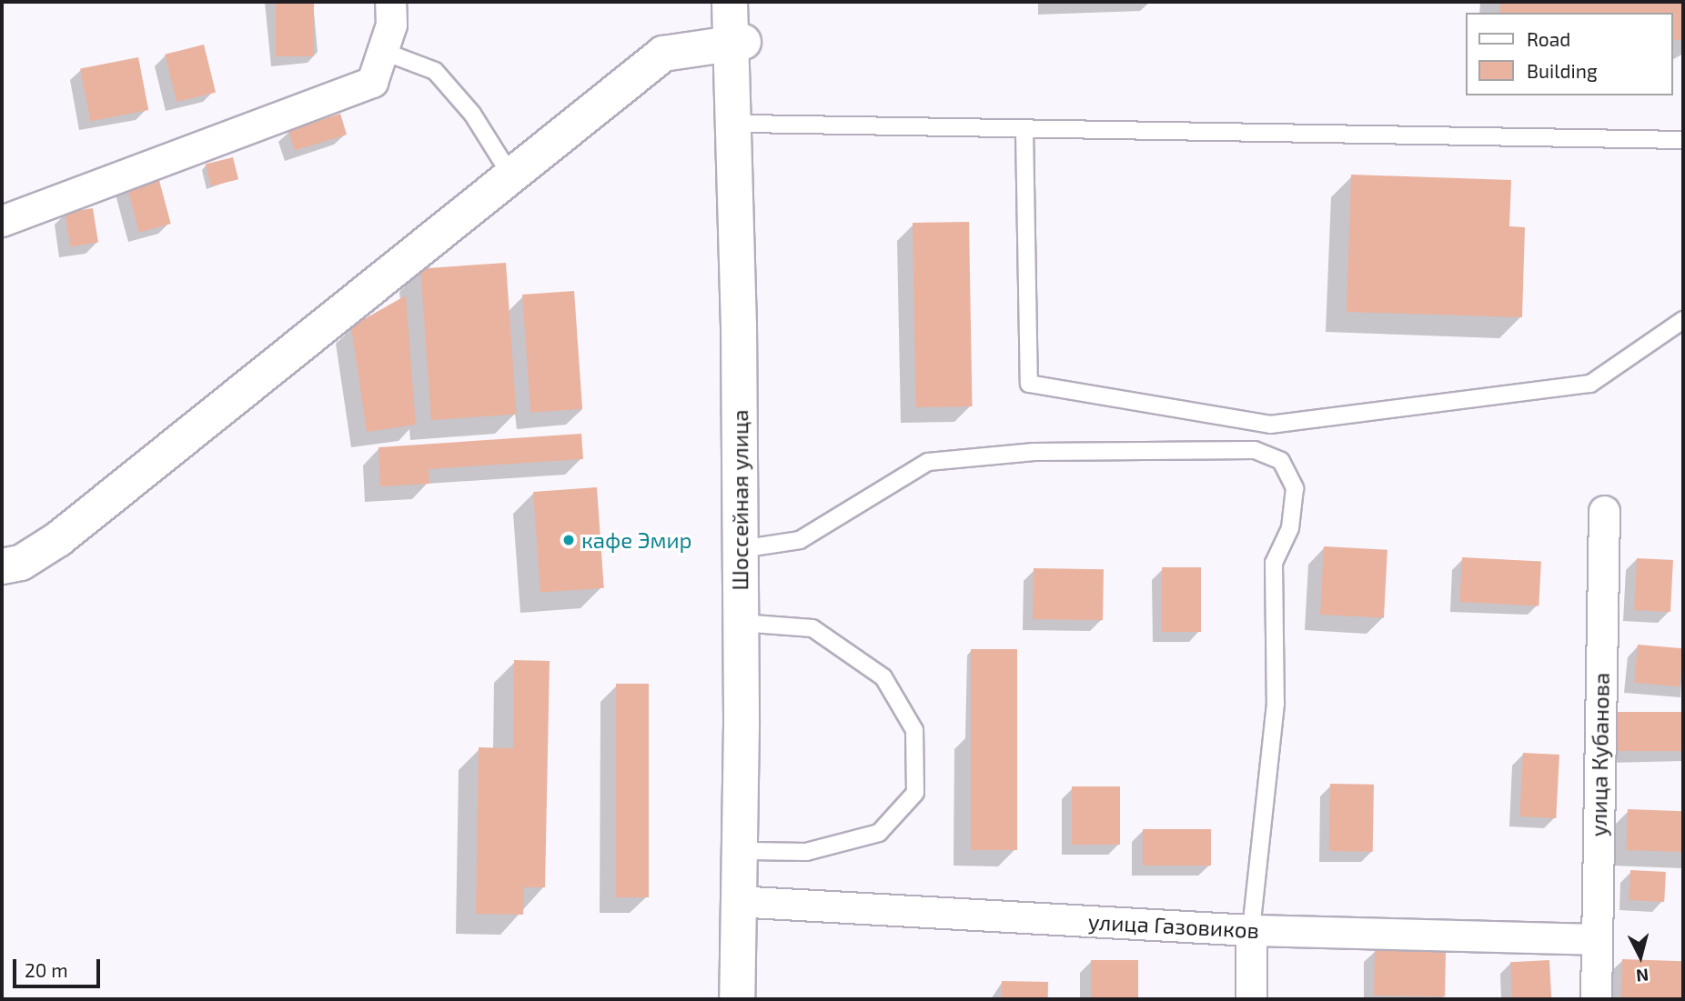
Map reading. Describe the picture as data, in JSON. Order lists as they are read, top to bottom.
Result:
{
  "streets": {
    "main road": ["Шоссейная улица"],
    "street": ["улица Кубанова", "улица Газовиков"]
  },
  "crossings": [
    ["Шоссейная улица", "улица Газовиков"],
    ["улица Кубанова", "улица Газовиков"]
  ],
  "places": ["кафе Эмир"],
  "legend": ["Road", "Building"],
  "scale_bar": "20 m",
  "north": "bottom"
}
